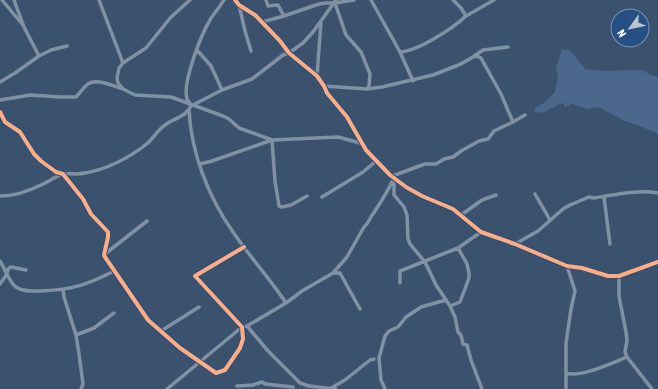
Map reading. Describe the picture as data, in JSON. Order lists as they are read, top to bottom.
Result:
{
  "north": "bottom left"
}
